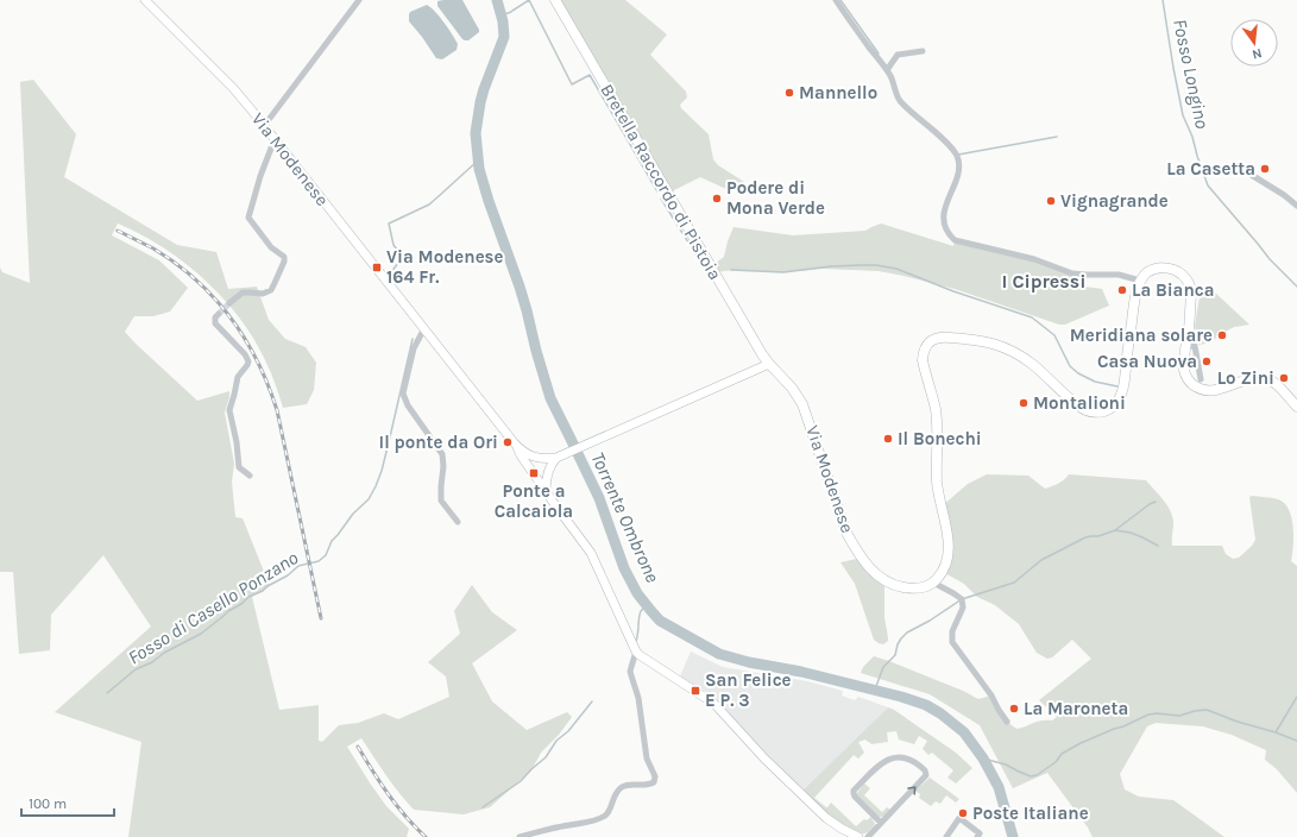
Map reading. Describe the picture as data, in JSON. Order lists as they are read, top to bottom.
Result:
{
  "streets": {
    "main road": ["Via Modenese", "Bretella Raccordo di Pistoia"]
  },
  "crossings": [
    ["Via Modenese", "Bretella Raccordo di Pistoia"]
  ],
  "districts": ["I Cipressi"],
  "water": ["Fosso Longino", "Torrente Ombrone", "Fosso di Casello Ponzano"],
  "places": {
    "other": [
      "Mannello",
      "La Casetta",
      "Podere di Mona Verde",
      "Vignagrande",
      "La Bianca",
      "Meridiana solare",
      "Casa Nuova",
      "Lo Zini",
      "Montalioni",
      "Il Bonechi",
      "Il ponte da Ori",
      "La Maroneta",
      "Poste Italiane"
    ],
    "transit": ["Via Modenese 164 Fr.", "Ponte a Calcaiola", "San Felice E P. 3"]
  },
  "scale_bar": "100 m",
  "north": "bottom"
}
